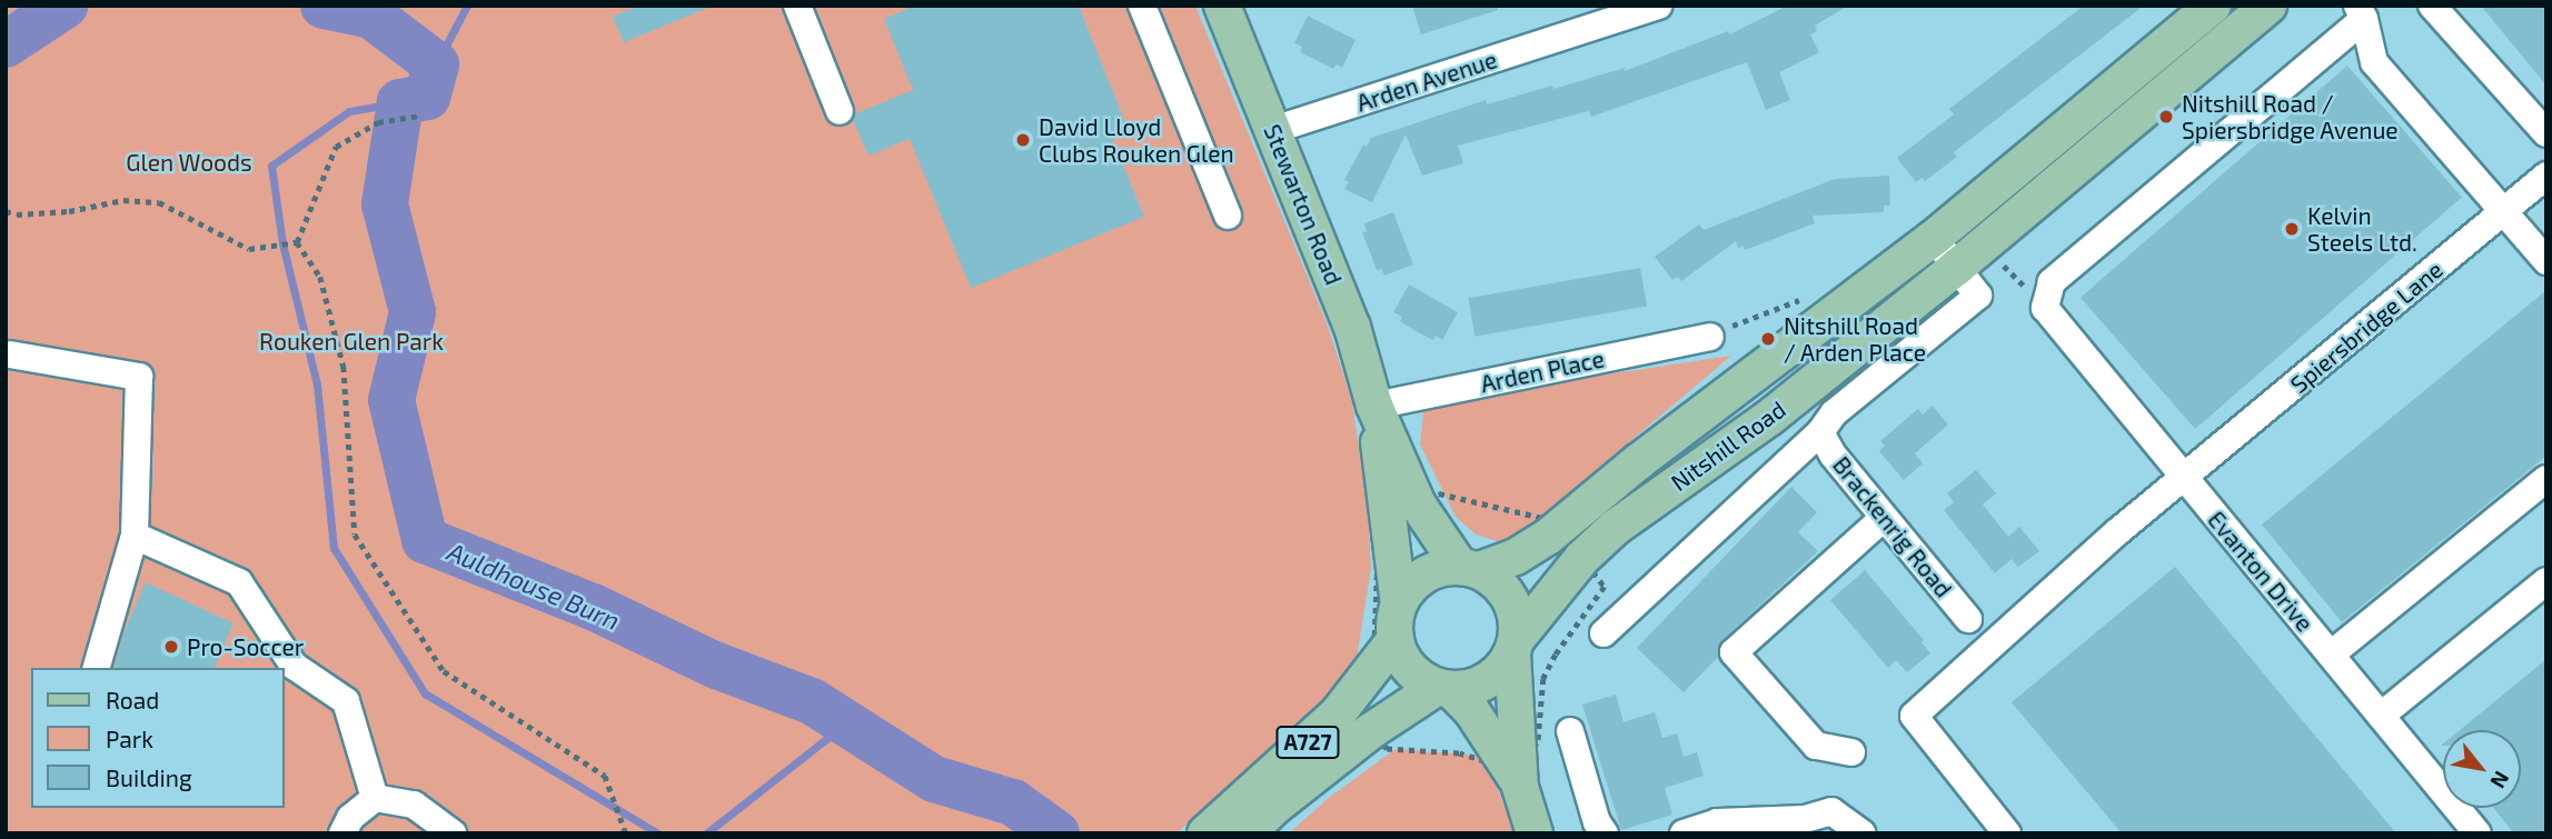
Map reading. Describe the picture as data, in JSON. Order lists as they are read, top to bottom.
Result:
{
  "streets": {
    "main road": ["Stewarton Road", "Nitshill Road", "A727"],
    "street": [
      "Arden Avenue",
      "Spiersbridge Lane",
      "Arden Place",
      "Brackenrig Road",
      "Evanton Drive"
    ]
  },
  "crossings": [
    ["Arden Avenue", "Stewarton Road"],
    ["Stewarton Road", "Arden Place"],
    ["Stewarton Road", "Nitshill Road"],
    ["Stewarton Road", "A727"],
    ["Spiersbridge Lane", "Evanton Drive"],
    ["Nitshill Road", "Brackenrig Road"],
    ["Nitshill Road", "A727"]
  ],
  "water": ["Auldhouse Burn"],
  "parks": ["Glen Woods", "Rouken Glen Park"],
  "places": [
    "Nitshill Road / Spiersbridge Avenue",
    "David Lloyd Clubs Rouken Glen",
    "Kelvin Steels Ltd.",
    "Nitshill Road / Arden Place",
    "Pro-Soccer"
  ],
  "legend": ["Road", "Park", "Building"],
  "north": "bottom right"
}
